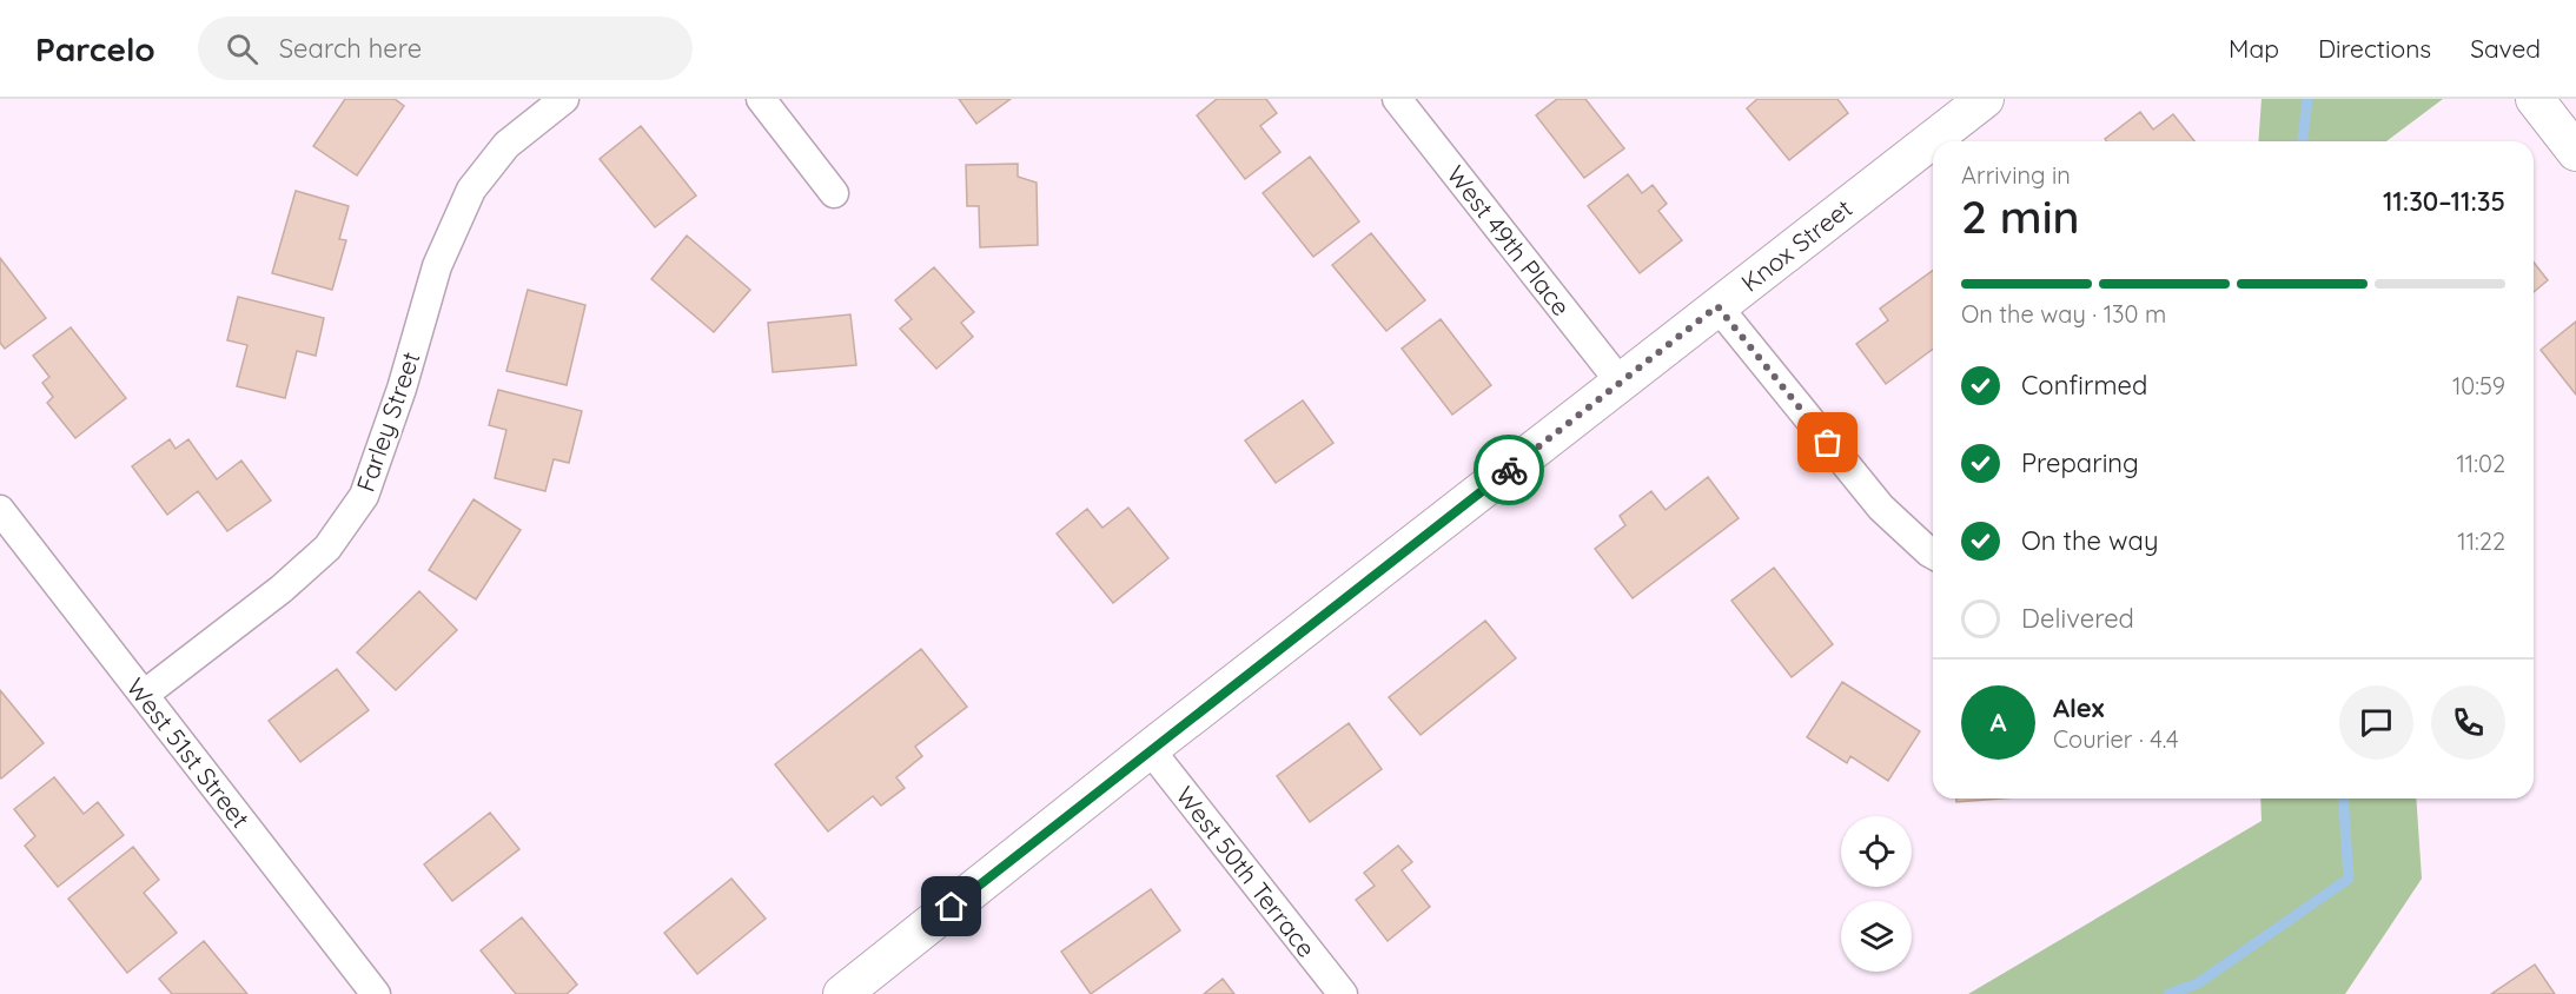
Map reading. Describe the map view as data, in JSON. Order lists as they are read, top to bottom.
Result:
{
  "streets": {
    "street": [
      "West 49th Place",
      "Knox Street",
      "Farley Street",
      "West 51st Street",
      "West 50th Terrace"
    ]
  },
  "crossings": [
    ["West 49th Place", "Knox Street"],
    ["Knox Street", "West 50th Terrace"],
    ["Farley Street", "West 51st Street"]
  ],
  "page": {
    "header": "Parcelo",
    "search": "Search here",
    "nav": ["Map", "Directions", "Saved"],
    "heading": ["2 min", "Arriving in", "11:30–11:35"],
    "panel": ["Alex", "Courier · 4.4"],
    "bar": "On the way · 130 m",
    "list": [
      ["Confirmed", "10:59"],
      ["Preparing", "11:02"],
      ["On the way", "11:22"],
      "Delivered"
    ],
    "round": "A"
  }
}
